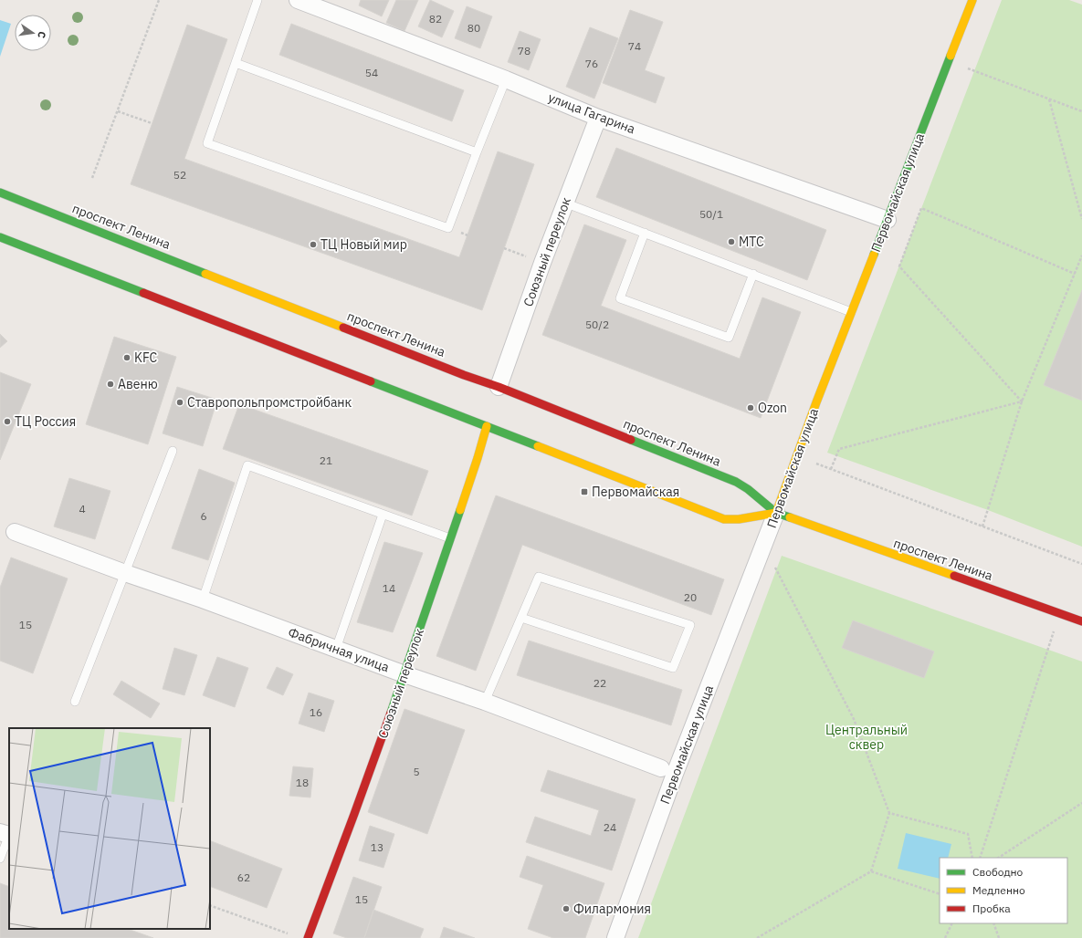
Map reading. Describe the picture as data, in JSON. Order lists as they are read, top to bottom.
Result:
{
  "streets": {
    "main road": ["Первомайская улица", "проспект Ленина", "Союзный переулок"],
    "street": ["улица Гагарина", "Фабричная улица"]
  },
  "crossings": [
    ["улица Гагарина", "Первомайская улица"],
    ["улица Гагарина", "Союзный переулок"],
    ["Первомайская улица", "проспект Ленина"],
    ["проспект Ленина", "Союзный переулок"],
    ["Союзный переулок", "Фабричная улица"]
  ],
  "parks": ["Центральный сквер"],
  "places": {
    "other": [
      "МТС",
      "ТЦ Новый мир",
      "KFC",
      "Авеню",
      "Ставропольпромстройбанк",
      "Ozon",
      "ТЦ Россия",
      "Филармония"
    ],
    "transit": ["Первомайская"]
  },
  "house_numbers": [
    "82",
    "80",
    "74",
    "78",
    "76",
    "54",
    "52",
    "50/1",
    "50/2",
    "21",
    "4",
    "6",
    "14",
    "20",
    "15",
    "22",
    "16",
    "5",
    "18",
    "24",
    "13",
    "62",
    "15"
  ],
  "legend": ["Свободно", "Медленно", "Пробка"],
  "north": "right"
}
